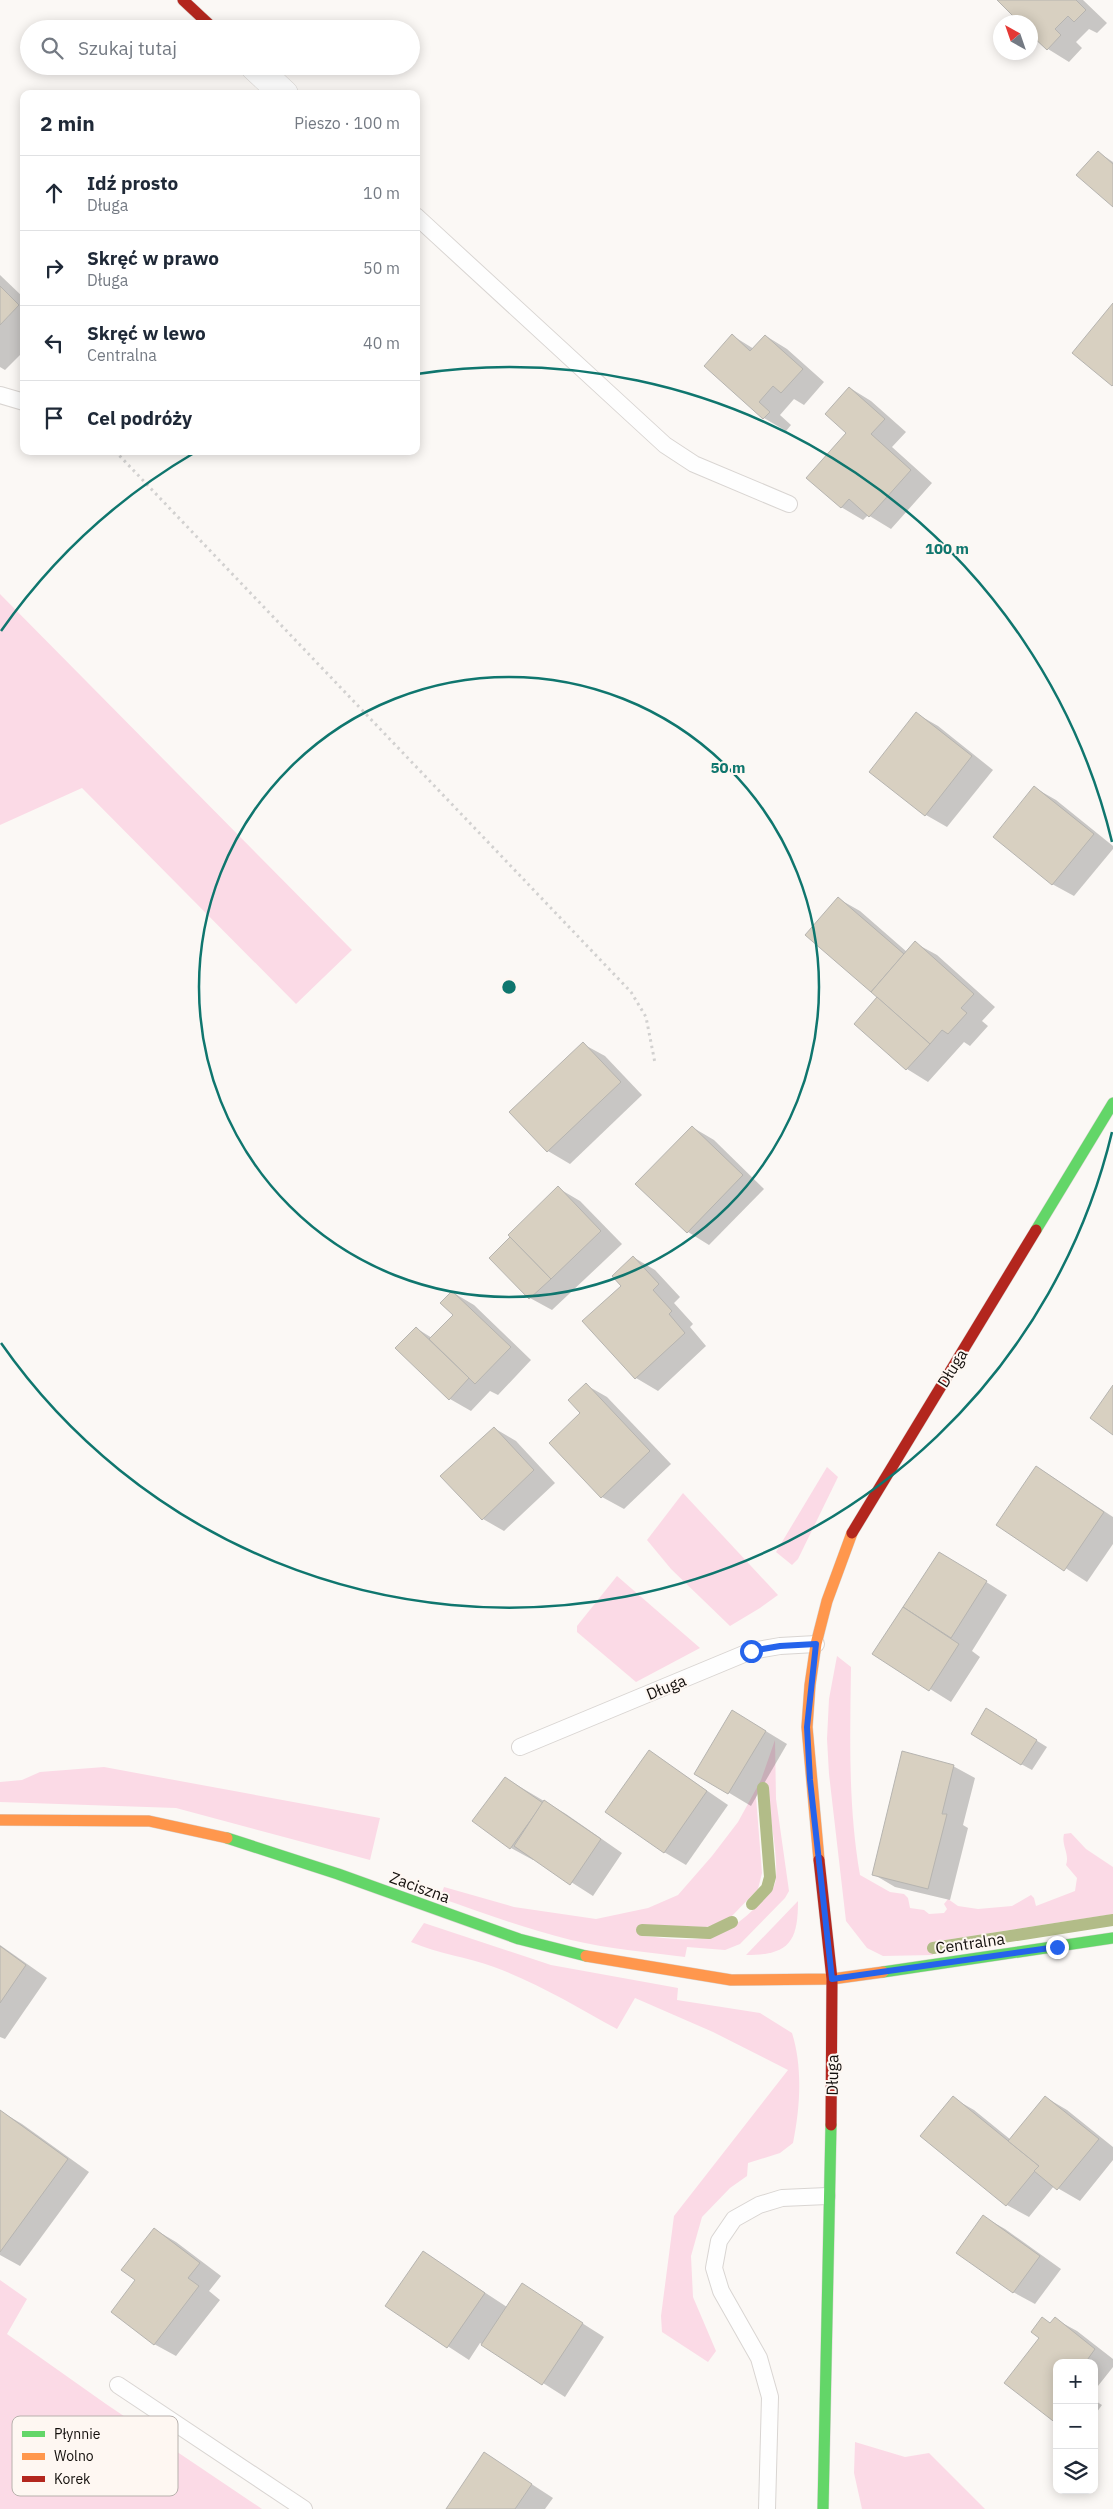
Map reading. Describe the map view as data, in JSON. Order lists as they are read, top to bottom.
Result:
{
  "streets": {
    "street": ["Długa", "Zaciszna", "Centralna"]
  },
  "crossings": [
    ["Długa", "Zaciszna"],
    ["Długa", "Centralna"],
    ["Zaciszna", "Centralna"]
  ],
  "legend": ["Płynnie", "Wolno", "Korek"],
  "north": "top left",
  "page": {
    "search": "Szukaj tutaj",
    "heading": ["2 min", "Pieszo · 100 m"],
    "list": [
      ["Idź prosto", "Długa", "10 m"],
      ["Skręć w prawo", "Długa", "50 m"],
      ["Skręć w lewo", "Centralna", "40 m"],
      "Cel podróży"
    ],
    "map_buttons": ["+", "−"]
  },
  "rings": ["100 m", "50 m"]
}
